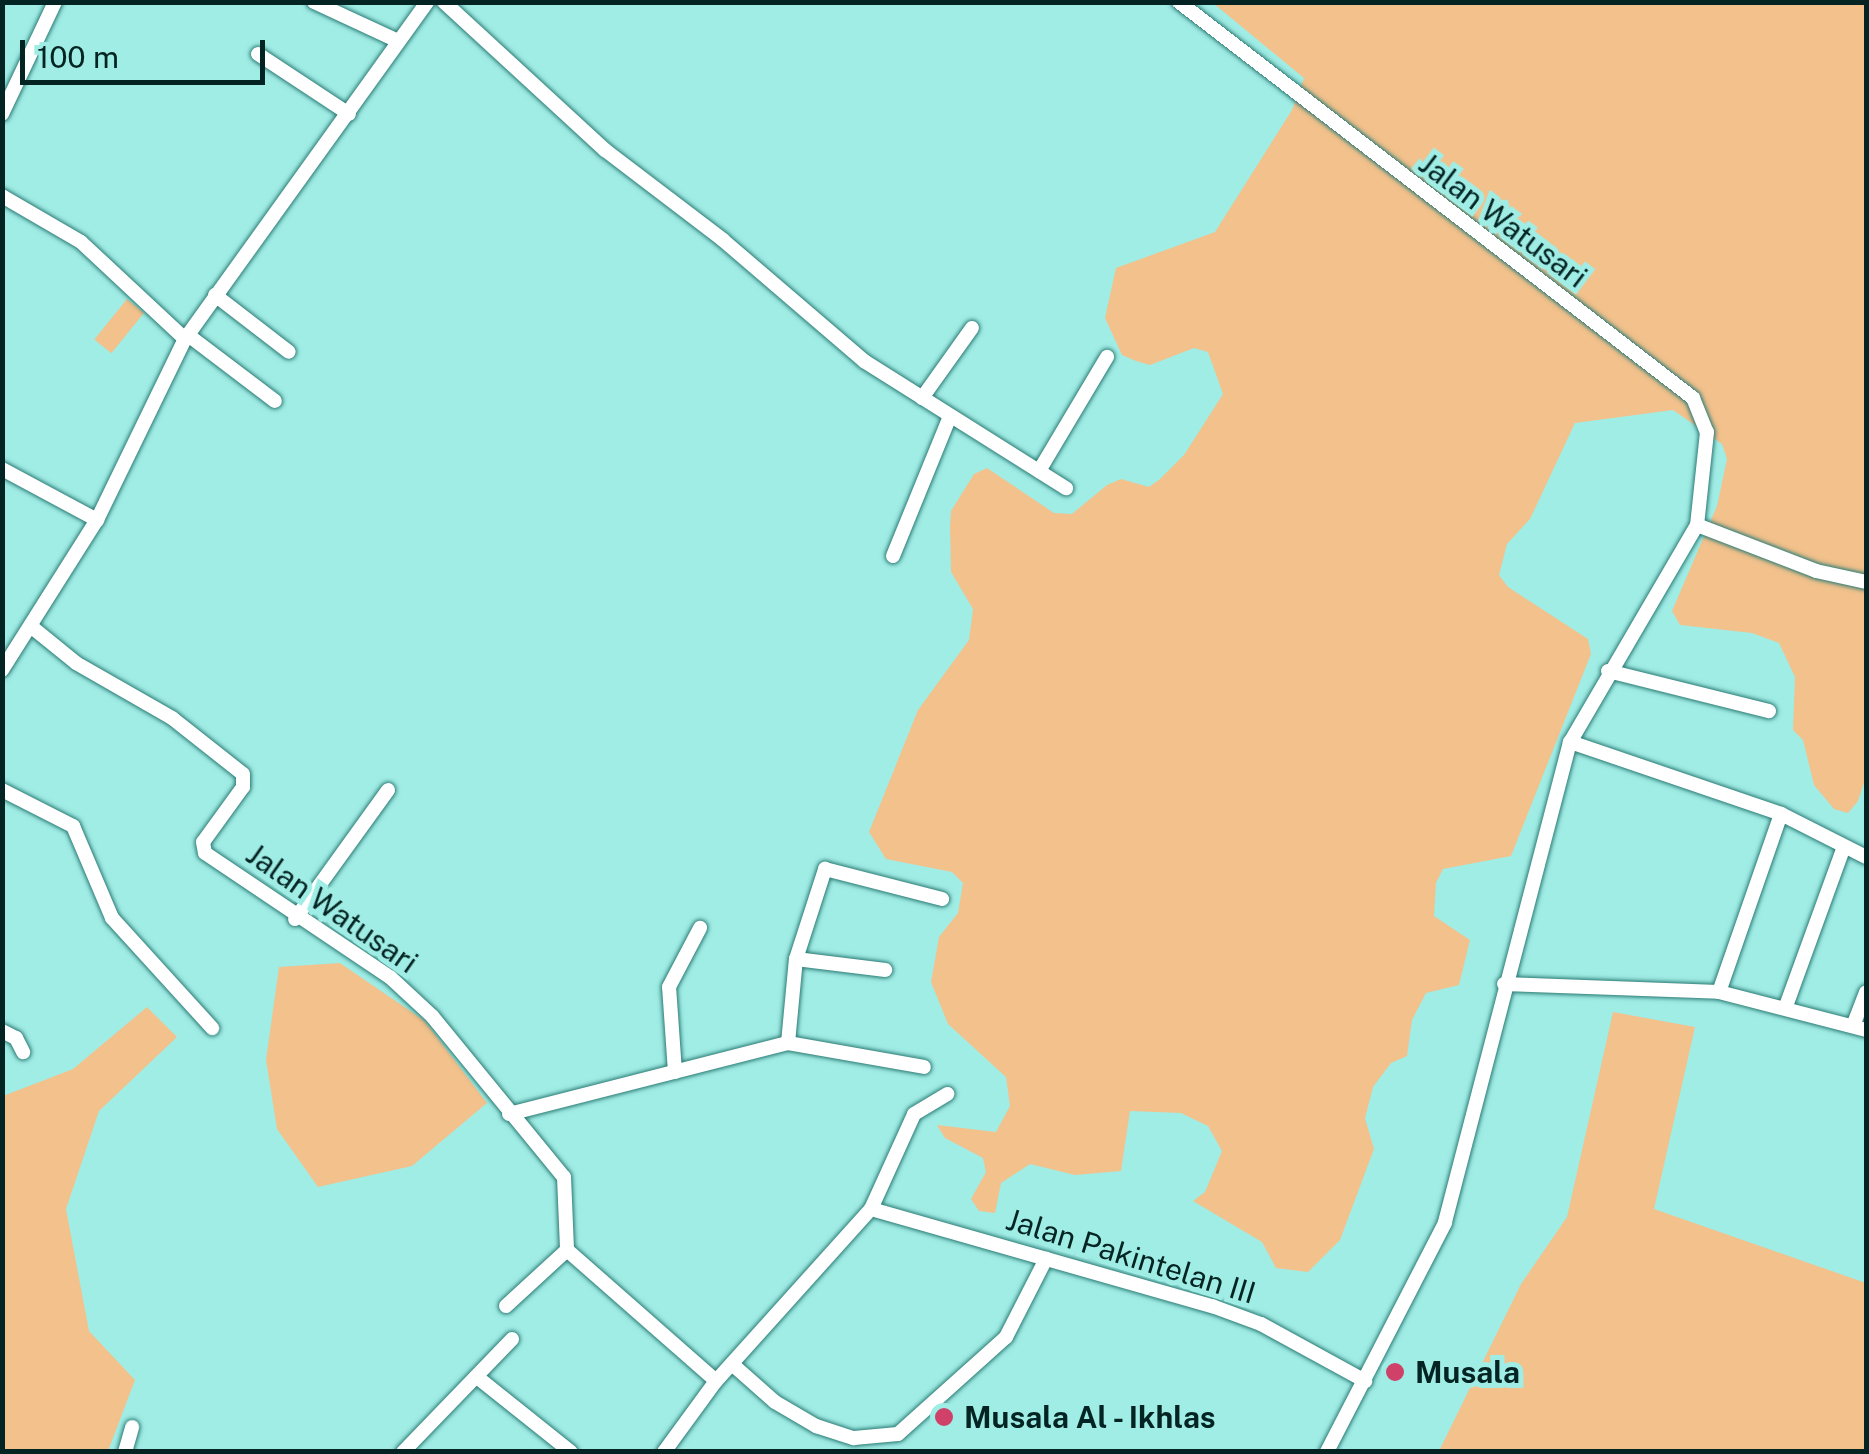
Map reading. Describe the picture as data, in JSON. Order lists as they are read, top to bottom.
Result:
{
  "streets": {
    "street": ["Jalan Watusari", "Jalan Pakintelan III"]
  },
  "places": ["Musala", "Musala Al - Ikhlas"],
  "scale_bar": "100 m"
}
